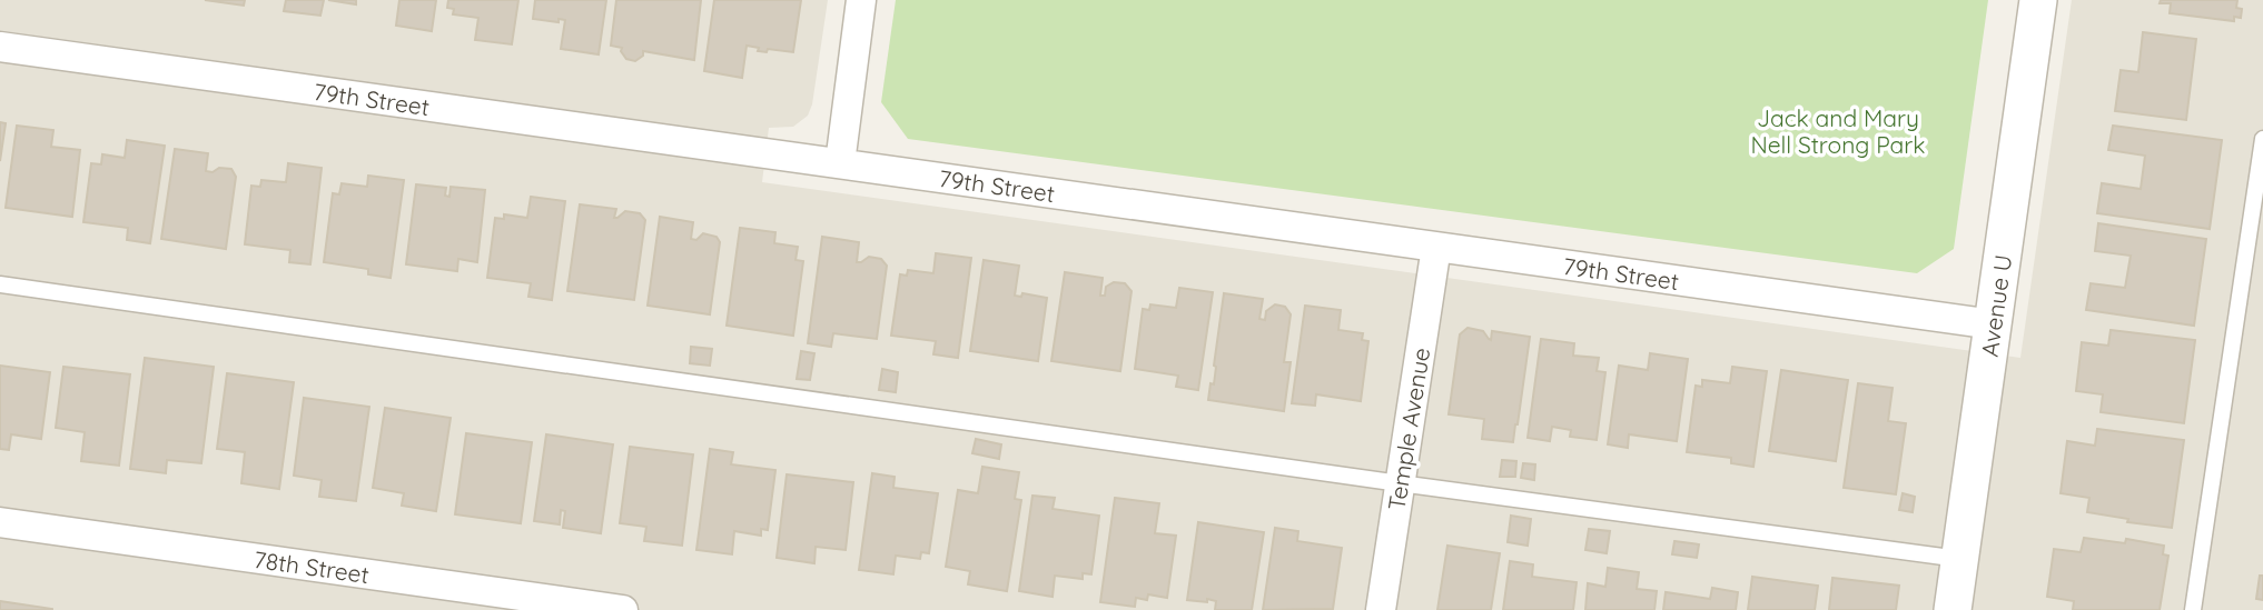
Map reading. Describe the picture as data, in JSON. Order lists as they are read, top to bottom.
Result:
{
  "streets": {
    "street": [
      "79th Street",
      "Avenue U",
      "Temple Avenue",
      "78th Street"
    ]
  },
  "crossings": [
    ["79th Street", "Avenue U"],
    ["79th Street", "Temple Avenue"]
  ],
  "parks": ["Jack and Mary Nell Strong Park"]
}
